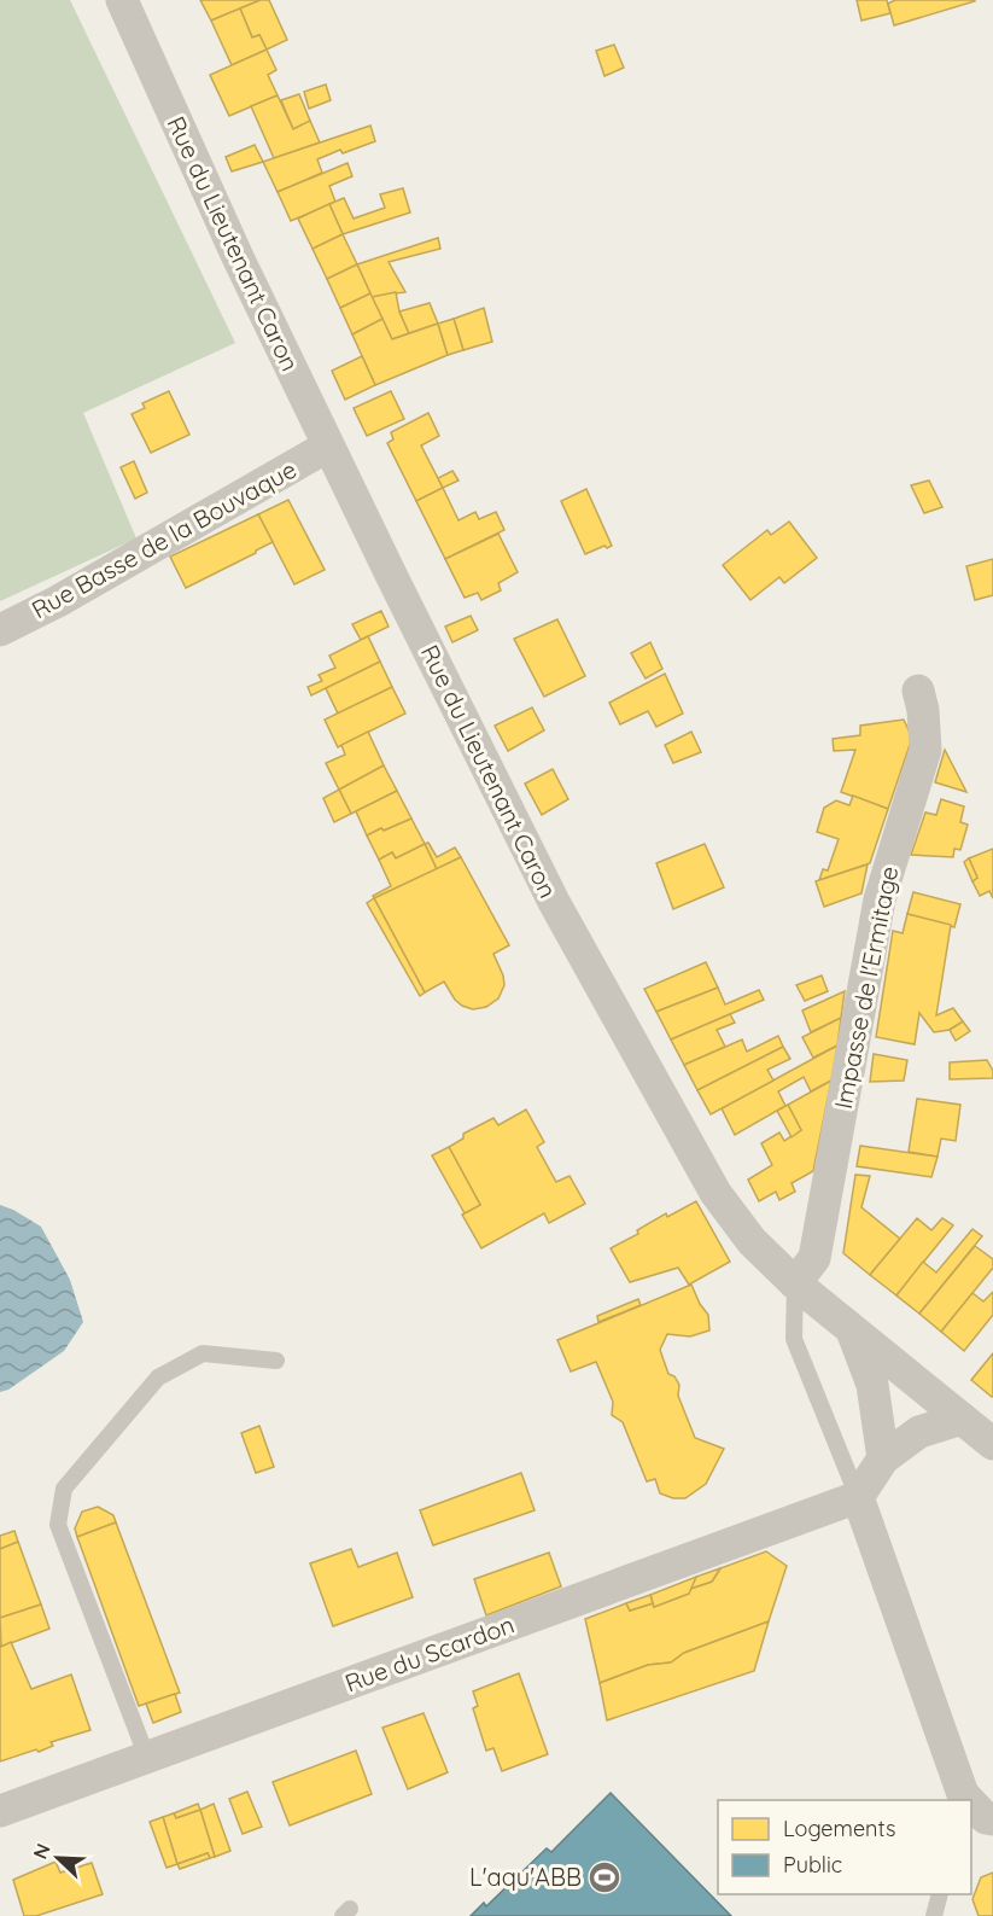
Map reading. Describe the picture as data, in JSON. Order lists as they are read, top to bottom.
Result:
{
  "streets": {
    "street": [
      "Rue du Lieutenant Caron",
      "Rue Basse de la Bouvaque",
      "Impasse de l'Ermitage",
      "Rue du Scardon"
    ]
  },
  "crossings": [
    ["Rue du Lieutenant Caron", "Rue Basse de la Bouvaque"],
    ["Rue du Lieutenant Caron", "Impasse de l'Ermitage"]
  ],
  "places": {
    "sports": ["L'aqu'ABB"]
  },
  "legend": ["Logements", "Public"],
  "north": "top left"
}
